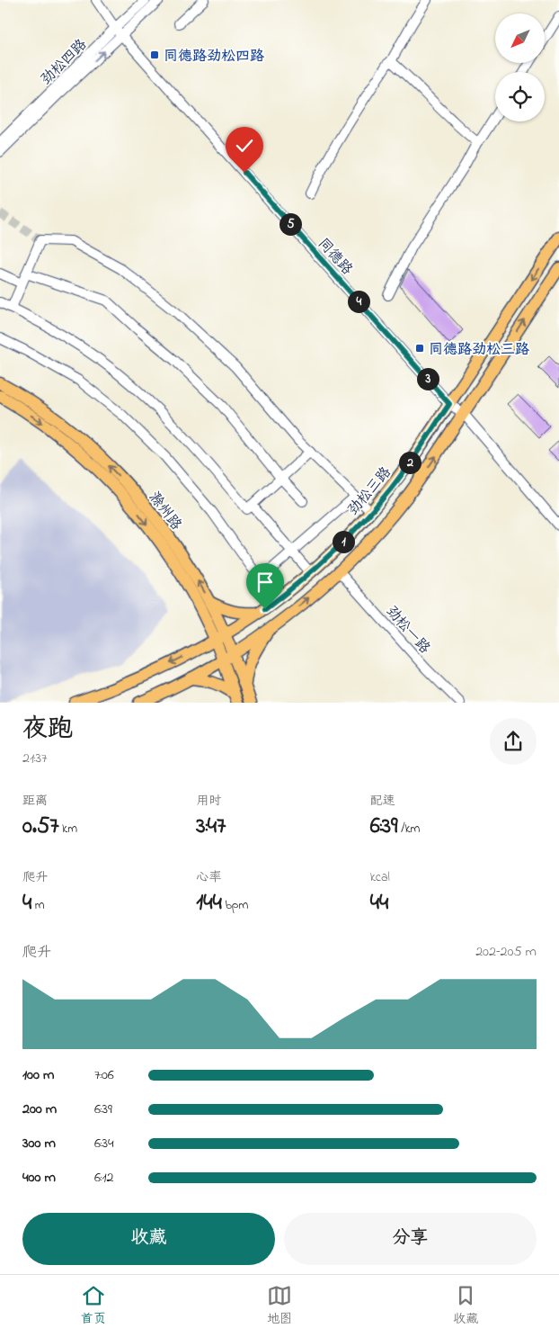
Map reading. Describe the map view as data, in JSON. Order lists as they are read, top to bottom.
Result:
{
  "streets": {
    "main road": ["劲松三路", "滁州路"],
    "street": ["劲松四路", "同德路", "劲松一路"]
  },
  "crossings": [
    ["劲松四路", "同德路"],
    ["同德路", "劲松三路"],
    ["劲松三路", "滁州路"]
  ],
  "places": {
    "transit": ["同德路劲松四路", "同德路劲松三路"]
  },
  "north": "bottom left",
  "page": {
    "pins": [
      "5",
      "4",
      "3",
      "2",
      "1"
    ],
    "heading": ["夜跑", "21:37"],
    "stats": [
      ["距离", "0.57 km"],
      ["用时", "3:47"],
      ["配速", "6:39 /km"],
      ["爬升", "4 m"],
      ["心率", "144 bpm"],
      ["kcal", "44"]
    ],
    "chart": ["爬升", "202–205 m"],
    "list": [
      {
        "name": "100 m",
        "note": "7:06"
      },
      {
        "name": "200 m",
        "note": "6:39"
      },
      {
        "name": "300 m",
        "note": "6:34"
      },
      {
        "name": "400 m",
        "note": "6:12"
      }
    ],
    "buttons": ["收藏", "分享"],
    "tabs": ["首页", "地图", "收藏"]
  }
}
